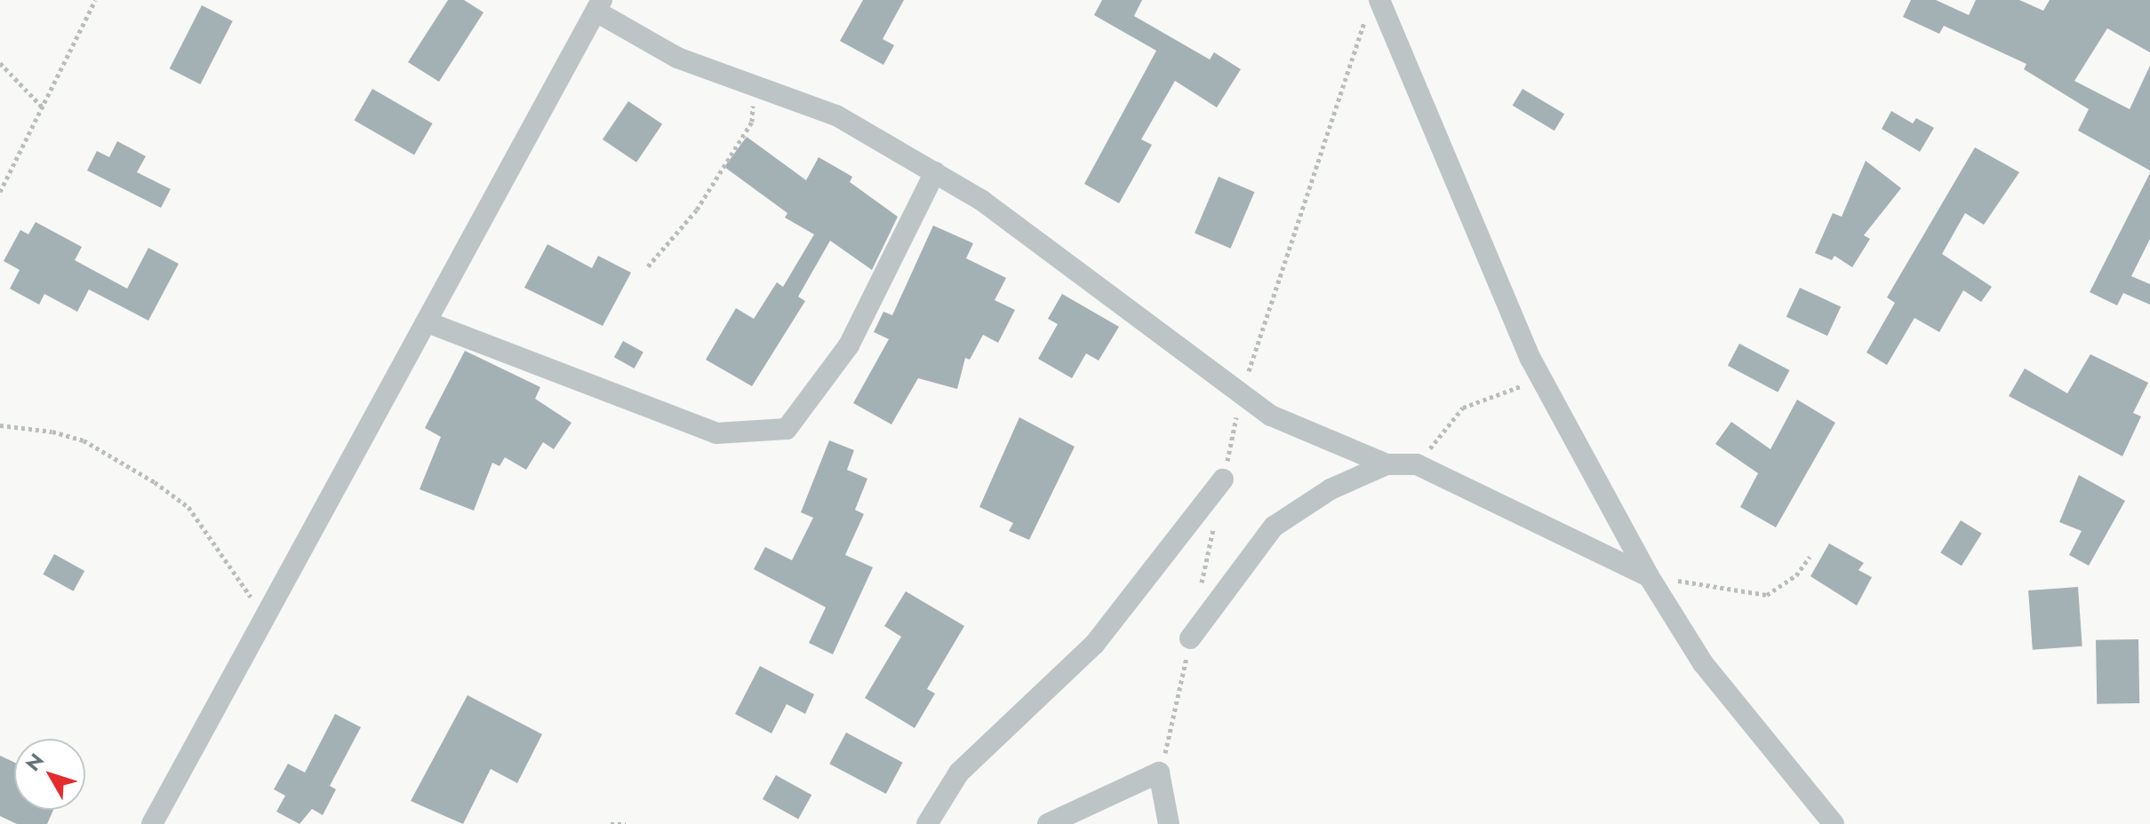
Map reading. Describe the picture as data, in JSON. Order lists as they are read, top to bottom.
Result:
{
  "north": "top left"
}
